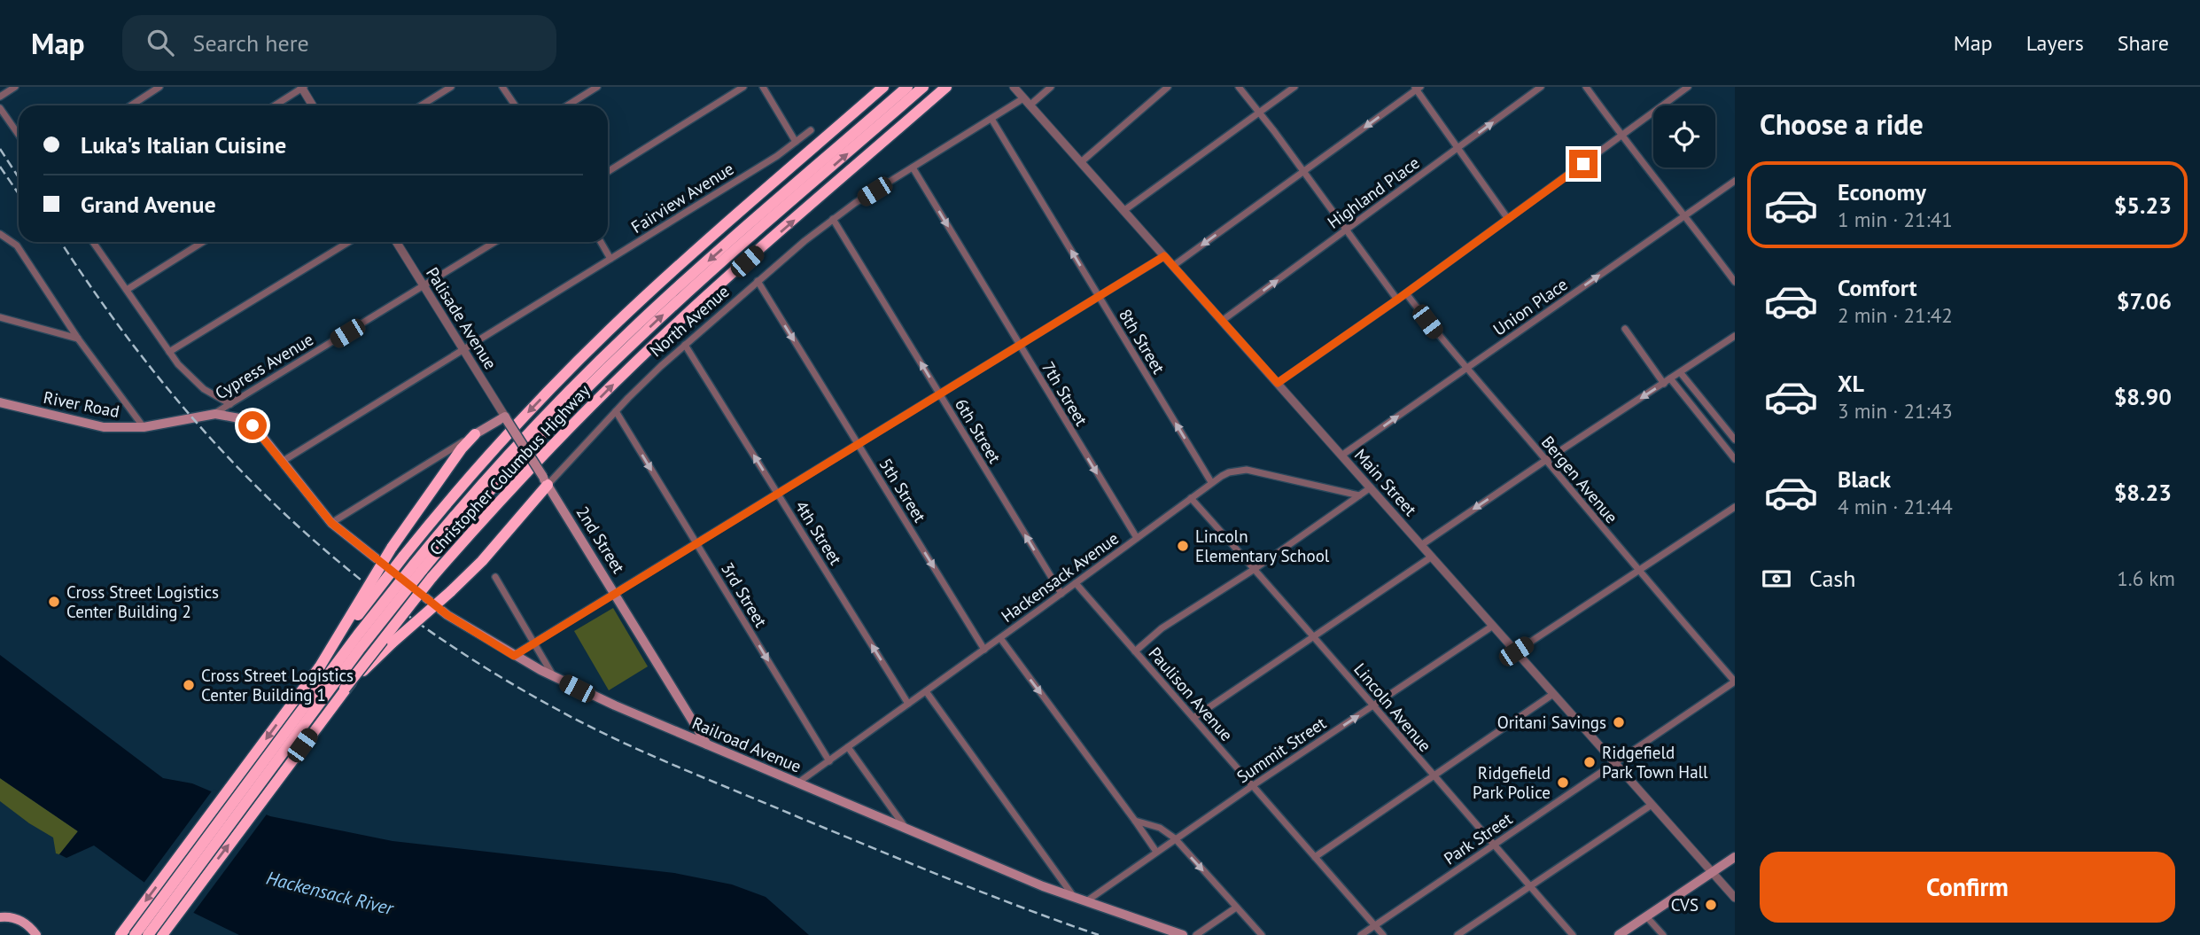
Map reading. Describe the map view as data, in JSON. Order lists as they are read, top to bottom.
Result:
{
  "streets": {
    "highway": ["Christopher Columbus Highway"],
    "main road": [
      "Cypress Avenue",
      "River Road",
      "2nd Street",
      "Railroad Avenue"
    ],
    "street": [
      "Highland Place",
      "Fairview Avenue",
      "Union Place",
      "Palisade Avenue",
      "North Avenue",
      "8th Street",
      "7th Street",
      "6th Street",
      "Bergen Avenue",
      "Main Street",
      "5th Street",
      "4th Street",
      "Hackensack Avenue",
      "3rd Street",
      "Paulison Avenue",
      "Lincoln Avenue",
      "Summit Street",
      "Park Street"
    ]
  },
  "crossings": [
    ["Highland Place", "Main Street"],
    ["Fairview Avenue", "Palisade Avenue"],
    ["Fairview Avenue", "Railroad Avenue"],
    ["Union Place", "Bergen Avenue"],
    ["Union Place", "Main Street"],
    ["Palisade Avenue", "Cypress Avenue"],
    ["Palisade Avenue", "2nd Street"],
    ["North Avenue", "8th Street"],
    ["North Avenue", "7th Street"],
    ["North Avenue", "6th Street"],
    ["North Avenue", "Main Street"],
    ["North Avenue", "5th Street"],
    ["North Avenue", "4th Street"],
    ["North Avenue", "2nd Street"],
    ["North Avenue", "3rd Street"],
    ["8th Street", "Hackensack Avenue"],
    ["Cypress Avenue", "River Road"],
    ["Cypress Avenue", "Railroad Avenue"],
    ["7th Street", "Hackensack Avenue"],
    ["6th Street", "Hackensack Avenue"],
    ["Bergen Avenue", "Park Street"],
    ["Main Street", "Summit Street"],
    ["Main Street", "Park Street"],
    ["5th Street", "Hackensack Avenue"],
    ["4th Street", "Hackensack Avenue"],
    ["2nd Street", "Railroad Avenue"],
    ["Hackensack Avenue", "3rd Street"],
    ["Hackensack Avenue", "Paulison Avenue"],
    ["Hackensack Avenue", "Lincoln Avenue"],
    ["Hackensack Avenue", "Railroad Avenue"],
    ["Paulison Avenue", "Summit Street"],
    ["Paulison Avenue", "Park Street"],
    ["Lincoln Avenue", "Summit Street"],
    ["Lincoln Avenue", "Park Street"],
    ["Railroad Avenue", "Summit Street"]
  ],
  "one_way": [
    "Highland Place",
    "Union Place",
    "8th Street",
    "7th Street",
    "6th Street",
    "5th Street",
    "4th Street",
    "3rd Street"
  ],
  "water": ["Hackensack River"],
  "places": [
    "Lincoln Elementary School",
    "Cross Street Logistics Center Building 2",
    "Cross Street Logistics Center Building 1",
    "Oritani Savings",
    "Ridgefield Park Town Hall",
    "Ridgefield Park Police",
    "CVS"
  ],
  "page": {
    "header": "Map",
    "search": "Search here",
    "nav": ["Map", "Layers", "Share"],
    "heading": "Choose a ride",
    "banner": ["Luka's Italian Cuisine", "Grand Avenue"],
    "list": [
      {
        "name": "Economy",
        "note": "1 min · 21:41",
        "value": "$5.23"
      },
      {
        "name": "Comfort",
        "note": "2 min · 21:42",
        "value": "$7.06"
      },
      {
        "name": "XL",
        "note": "3 min · 21:43",
        "value": "$8.90"
      },
      {
        "name": "Black",
        "note": "4 min · 21:44",
        "value": "$8.23"
      }
    ],
    "pay": ["Cash", "1.6 km"],
    "buttons": "Confirm"
  }
}
